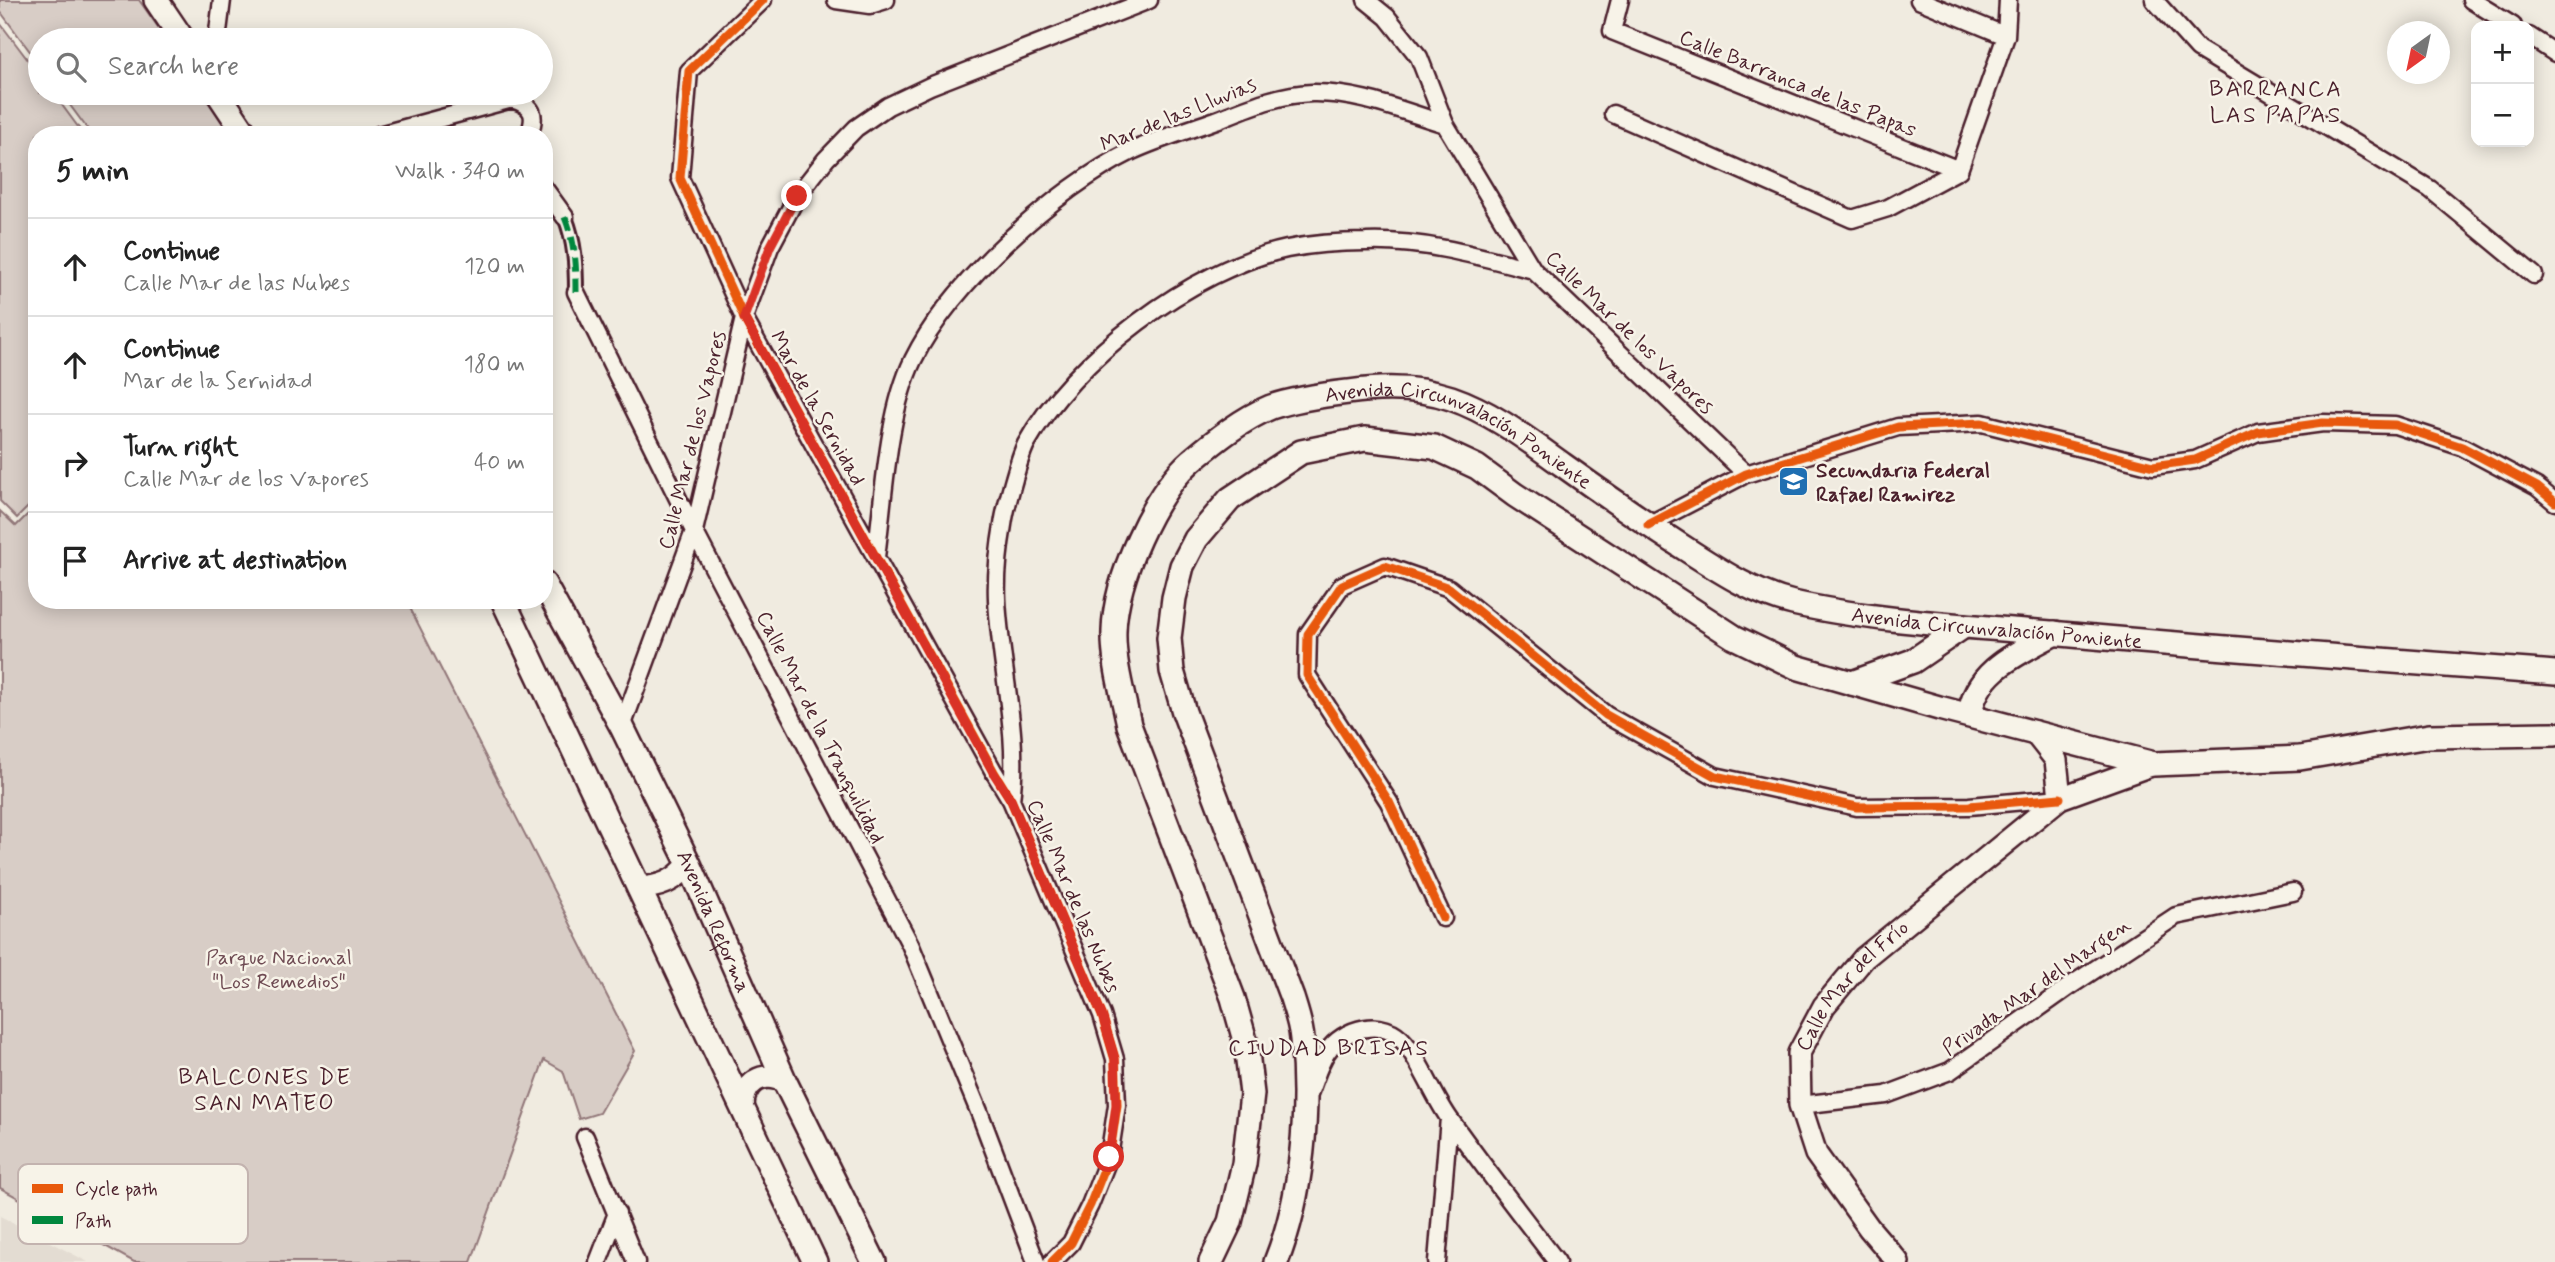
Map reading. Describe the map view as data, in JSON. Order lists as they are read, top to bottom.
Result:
{
  "streets": {
    "main road": ["Avenida Circunvalación Poniente", "Avenida Reforma"],
    "street": [
      "Calle Barranca de las Papas",
      "Mar de las Lluvias",
      "Calle Mar de los Vapores",
      "Mar de la Sernidad",
      "Calle Mar de la Tranquilidad",
      "Calle Mar de las Nubes",
      "Privada Mar del Margen",
      "Calle Mar del Frío"
    ]
  },
  "crossings": [
    ["Mar de las Lluvias", "Calle Mar de los Vapores"],
    ["Mar de las Lluvias", "Mar de la Sernidad"],
    ["Calle Mar de los Vapores", "Mar de la Sernidad"],
    ["Calle Mar de los Vapores", "Calle Mar de la Tranquilidad"],
    ["Calle Mar de los Vapores", "Calle Mar de las Nubes"],
    ["Calle Mar de los Vapores", "Avenida Reforma"],
    ["Mar de la Sernidad", "Calle Mar de las Nubes"],
    ["Avenida Circunvalación Poniente", "Calle Mar del Frío"],
    ["Privada Mar del Margen", "Calle Mar del Frío"]
  ],
  "districts": ["BARRANCA LAS PAPAS", "CIUDAD BRISAS", "BALCONES DE SAN MATEO"],
  "parks": ["Parque Nacional \"Los Remedios\""],
  "places": {
    "school or university": ["Secundaria Federal Rafael Ramirez"]
  },
  "legend": ["Cycle path", "Path"],
  "north": "bottom left",
  "page": {
    "map_buttons": ["+", "−"],
    "search": "Search here",
    "heading": ["5 min", "Walk · 340 m"],
    "list": [
      ["Continue", "Calle Mar de las Nubes", "120 m"],
      ["Continue", "Mar de la Sernidad", "180 m"],
      ["Turn right", "Calle Mar de los Vapores", "40 m"],
      "Arrive at destination"
    ]
  }
}
